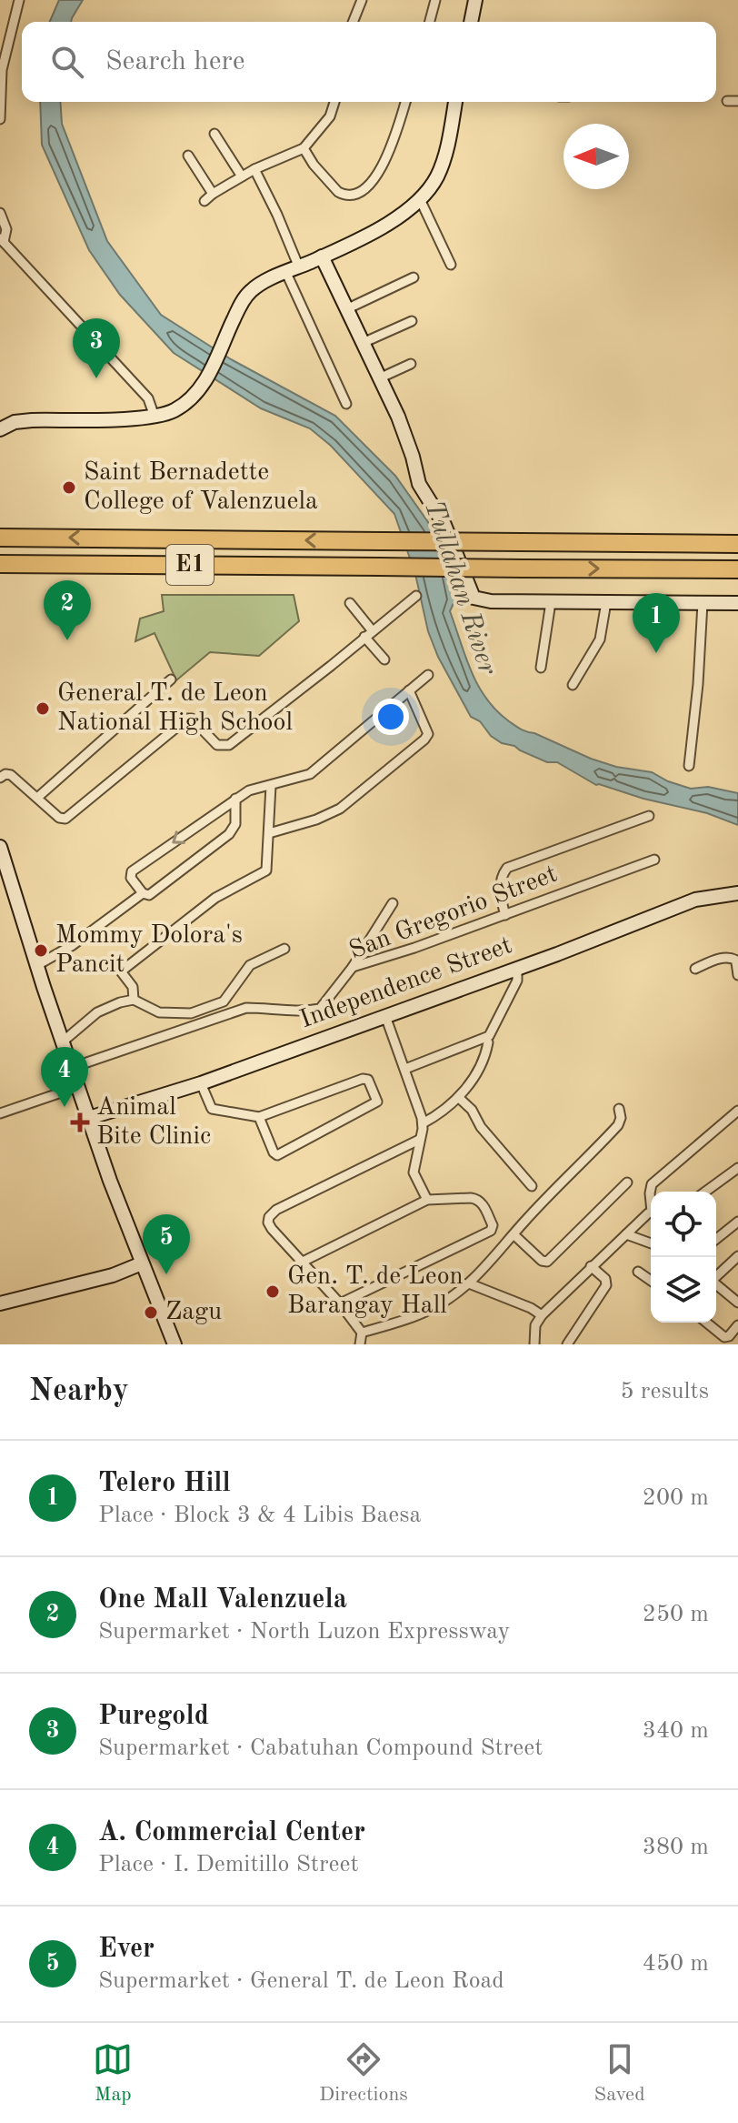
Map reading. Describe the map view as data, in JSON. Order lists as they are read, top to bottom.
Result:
{
  "streets": {
    "highway": ["E1"],
    "main road": ["Independence Street"],
    "street": ["San Gregorio Street"]
  },
  "water": ["Tullahan River"],
  "places": {
    "other": [
      "Saint Bernadette College of Valenzuela",
      "General T. de Leon National High School",
      "Mommy Dolora's Pancit",
      "Gen. T. de Leon Barangay Hall",
      "Zagu"
    ],
    "health": ["Animal Bite Clinic"]
  },
  "north": "left",
  "page": {
    "search": "Search here",
    "pins": [
      "3",
      "2",
      "1",
      "4",
      "5"
    ],
    "heading": ["Nearby", "5 results"],
    "list": [
      {
        "mark": "1",
        "name": "Telero Hill",
        "note": "Place · Block 3 & 4 Libis Baesa",
        "value": "200 m"
      },
      {
        "mark": "2",
        "name": "One Mall Valenzuela",
        "note": "Supermarket · North Luzon Expressway",
        "value": "250 m"
      },
      {
        "mark": "3",
        "name": "Puregold",
        "note": "Supermarket · Cabatuhan Compound Street",
        "value": "340 m"
      },
      {
        "mark": "4",
        "name": "A. Commercial Center",
        "note": "Place · I. Demitillo Street",
        "value": "380 m"
      },
      {
        "mark": "5",
        "name": "Ever",
        "note": "Supermarket · General T. de Leon Road",
        "value": "450 m"
      }
    ],
    "nav": ["Map", "Directions", "Saved"]
  }
}
